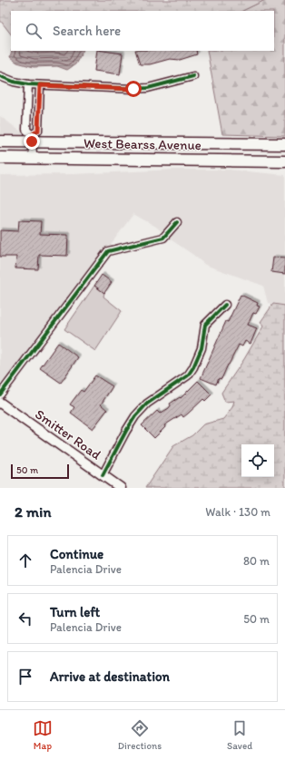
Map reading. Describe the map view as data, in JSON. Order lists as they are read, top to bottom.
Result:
{
  "streets": {
    "main road": ["West Bearss Avenue"],
    "street": ["Smitter Road"]
  },
  "scale_bar": "50 m",
  "page": {
    "search": "Search here",
    "scale": "50 m",
    "heading": ["2 min", "Walk · 130 m"],
    "list": [
      ["Continue", "Palencia Drive", "80 m"],
      ["Turn left", "Palencia Drive", "50 m"],
      "Arrive at destination"
    ],
    "nav": ["Map", "Directions", "Saved"]
  }
}
